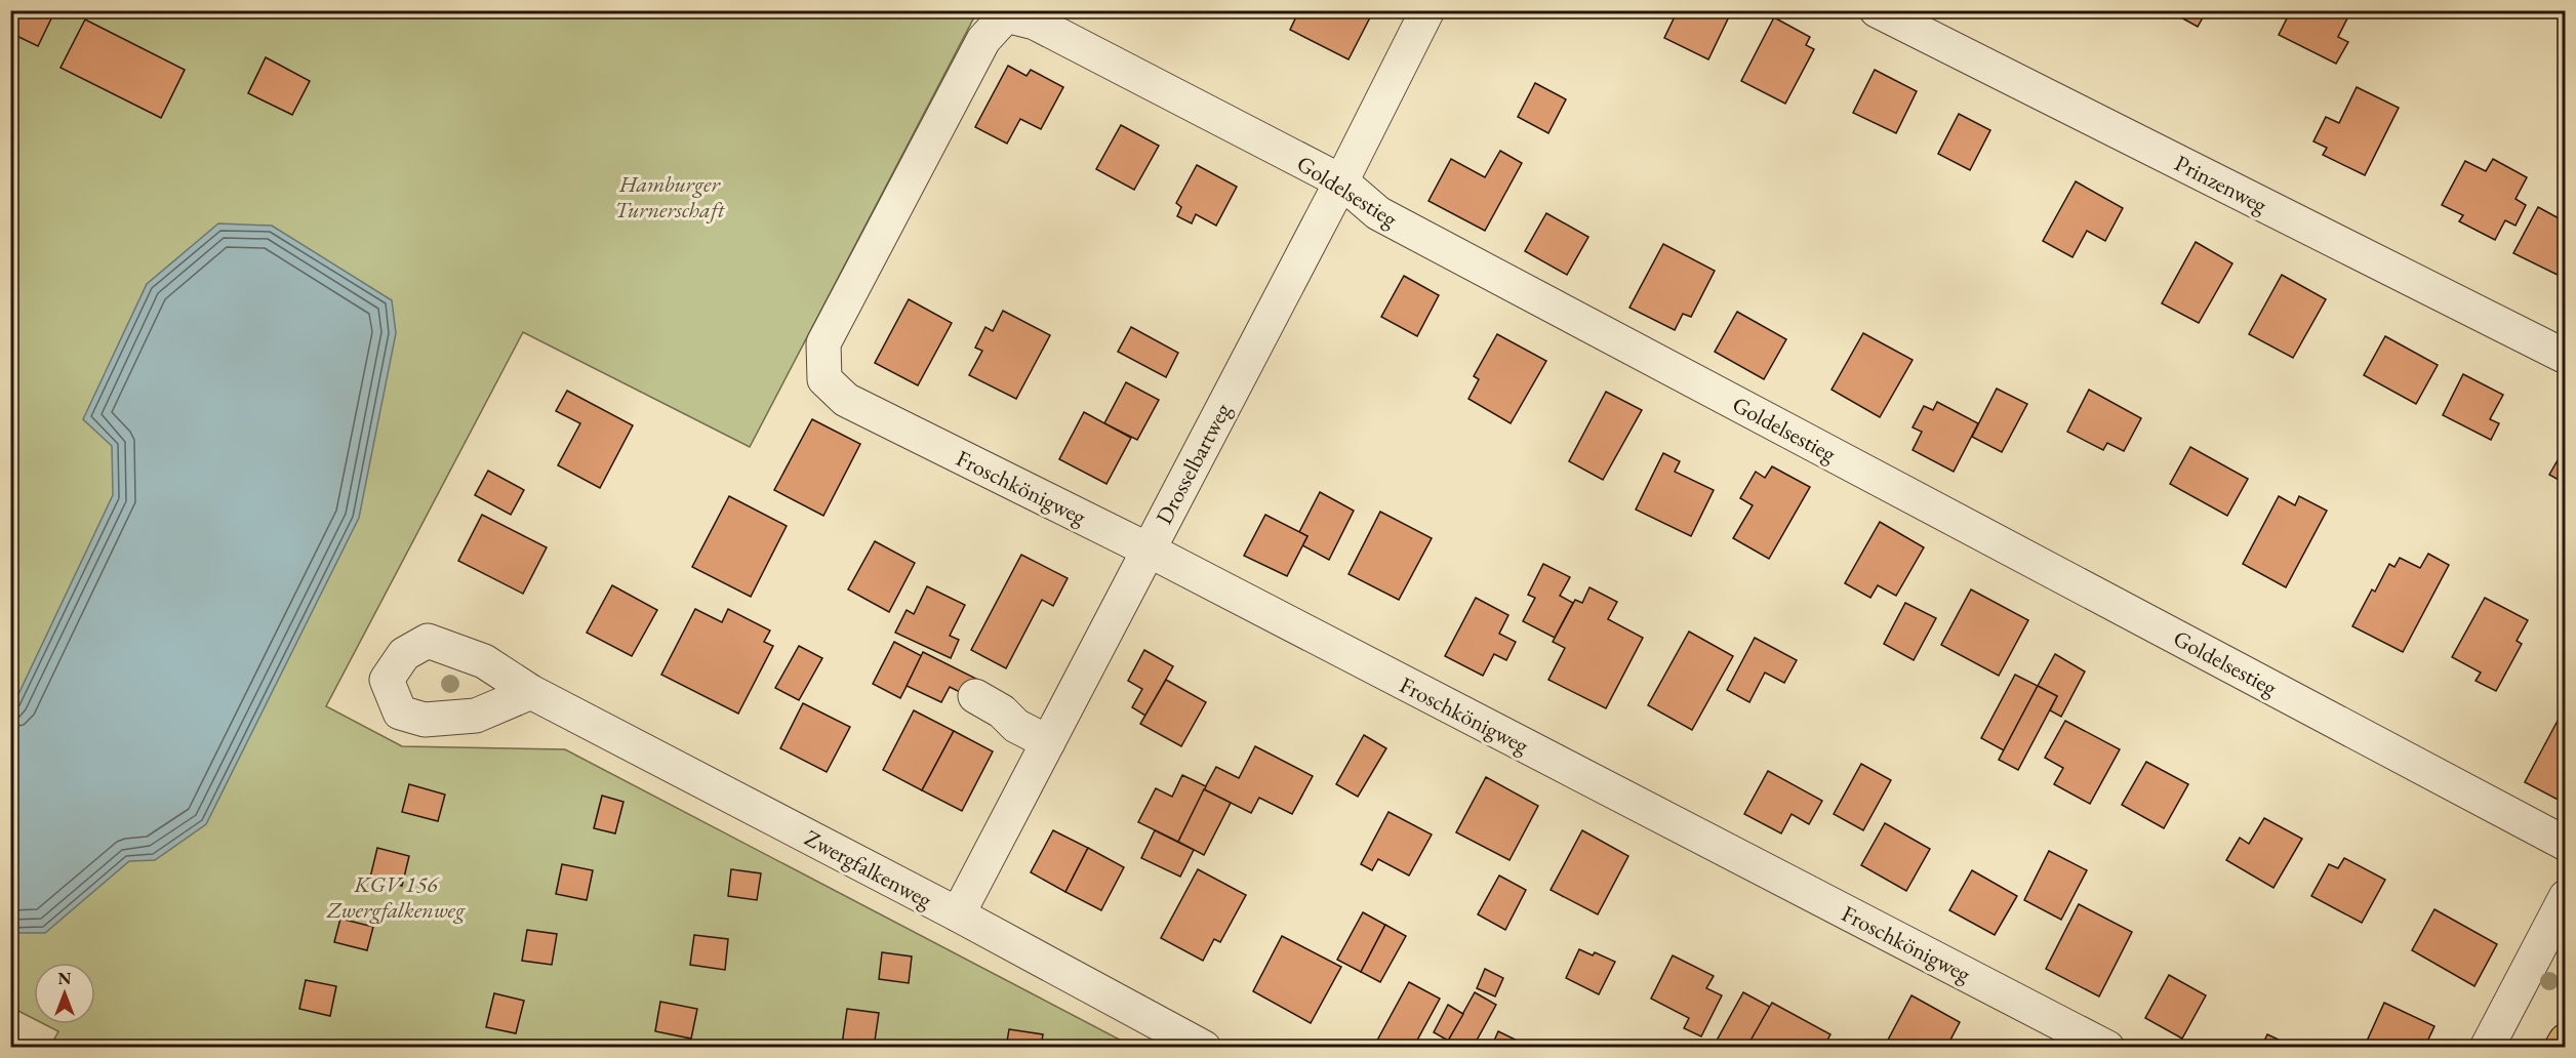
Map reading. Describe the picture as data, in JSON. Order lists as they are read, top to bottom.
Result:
{
  "streets": {
    "street": [
      "Prinzenweg",
      "Goldelsestieg",
      "Drosselbartweg",
      "Froschkönigweg",
      "Zwergfalkenweg"
    ]
  },
  "crossings": [
    ["Goldelsestieg", "Drosselbartweg"],
    ["Goldelsestieg", "Froschkönigweg"],
    ["Drosselbartweg", "Froschkönigweg"],
    ["Drosselbartweg", "Zwergfalkenweg"]
  ],
  "parks": ["Hamburger Turnerschaft", "KGV 156 Zwergfalkenweg"],
  "north": "top"
}
